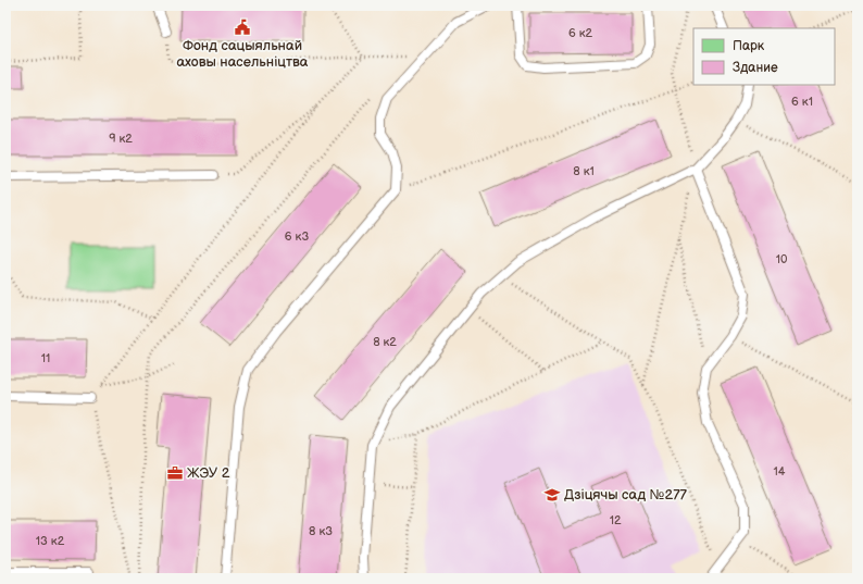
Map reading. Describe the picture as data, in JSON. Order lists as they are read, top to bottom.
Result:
{
  "places": {
    "public building": ["Фонд сацыяльнай аховы насельніцтва"],
    "office": ["ЖЭУ 2"],
    "school or university": ["Дзіцячы сад №277"]
  },
  "house_numbers": [
    "6 к2",
    "6 к1",
    "9 к2",
    "8 к1",
    "6 к3",
    "10",
    "8 к2",
    "11",
    "14",
    "12",
    "8 к3",
    "13 к2"
  ],
  "legend": ["Парк", "Здание"]
}
